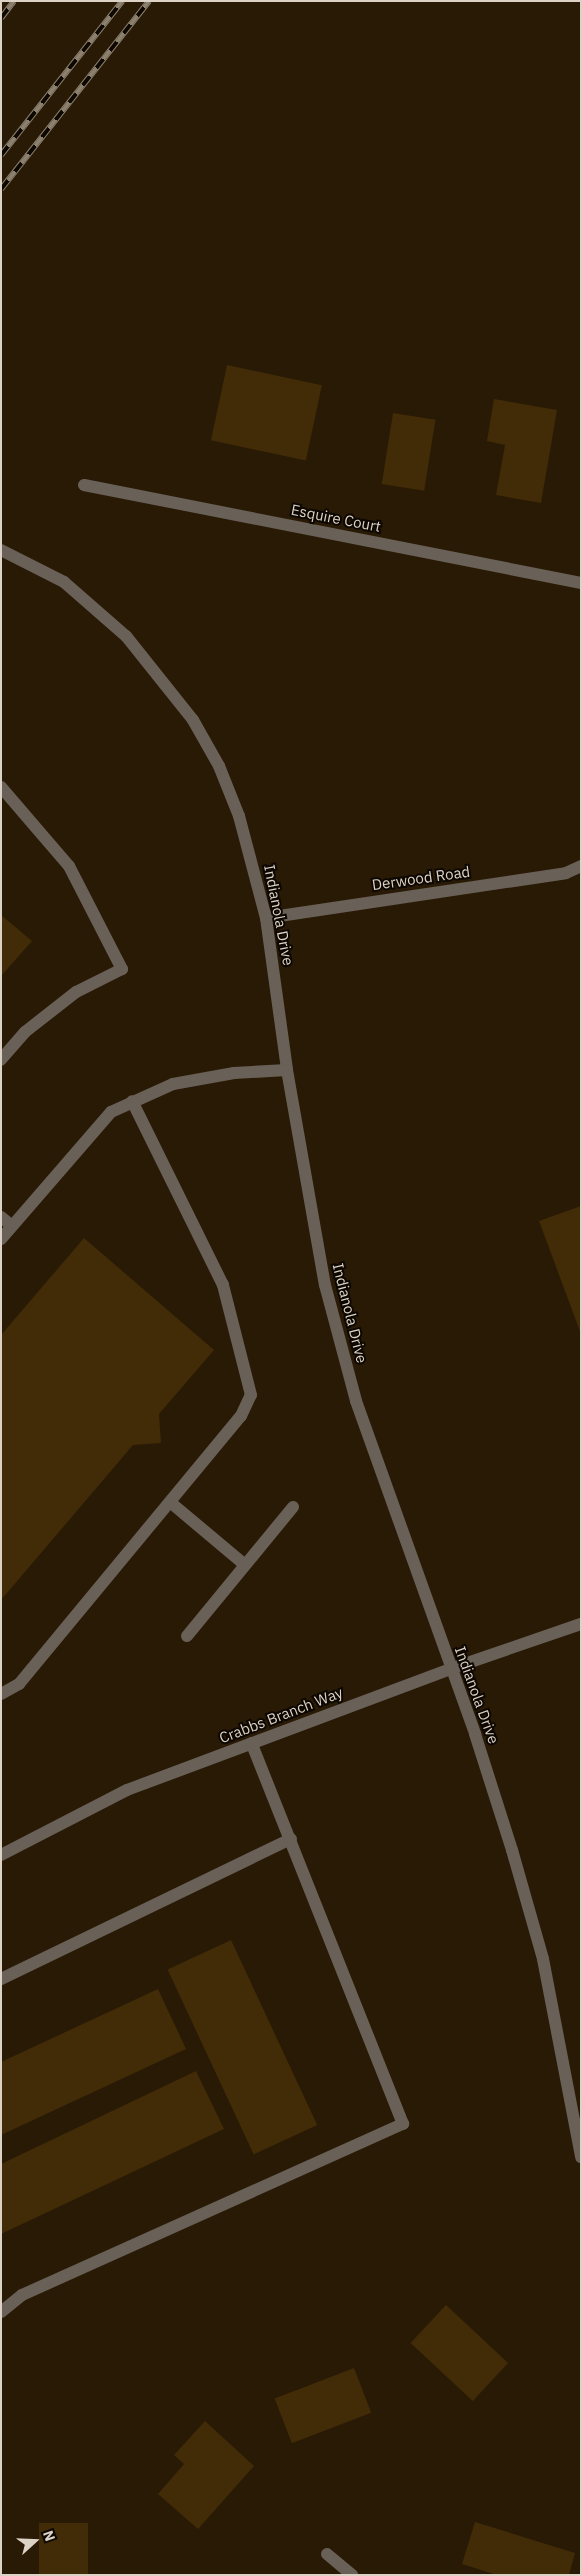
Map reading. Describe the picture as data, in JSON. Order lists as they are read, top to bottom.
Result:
{
  "streets": {
    "street": [
      "Esquire Court",
      "Derwood Road",
      "Indianola Drive",
      "Crabbs Branch Way"
    ]
  },
  "crossings": [
    ["Derwood Road", "Indianola Drive"],
    ["Indianola Drive", "Crabbs Branch Way"]
  ],
  "north": "right"
}
